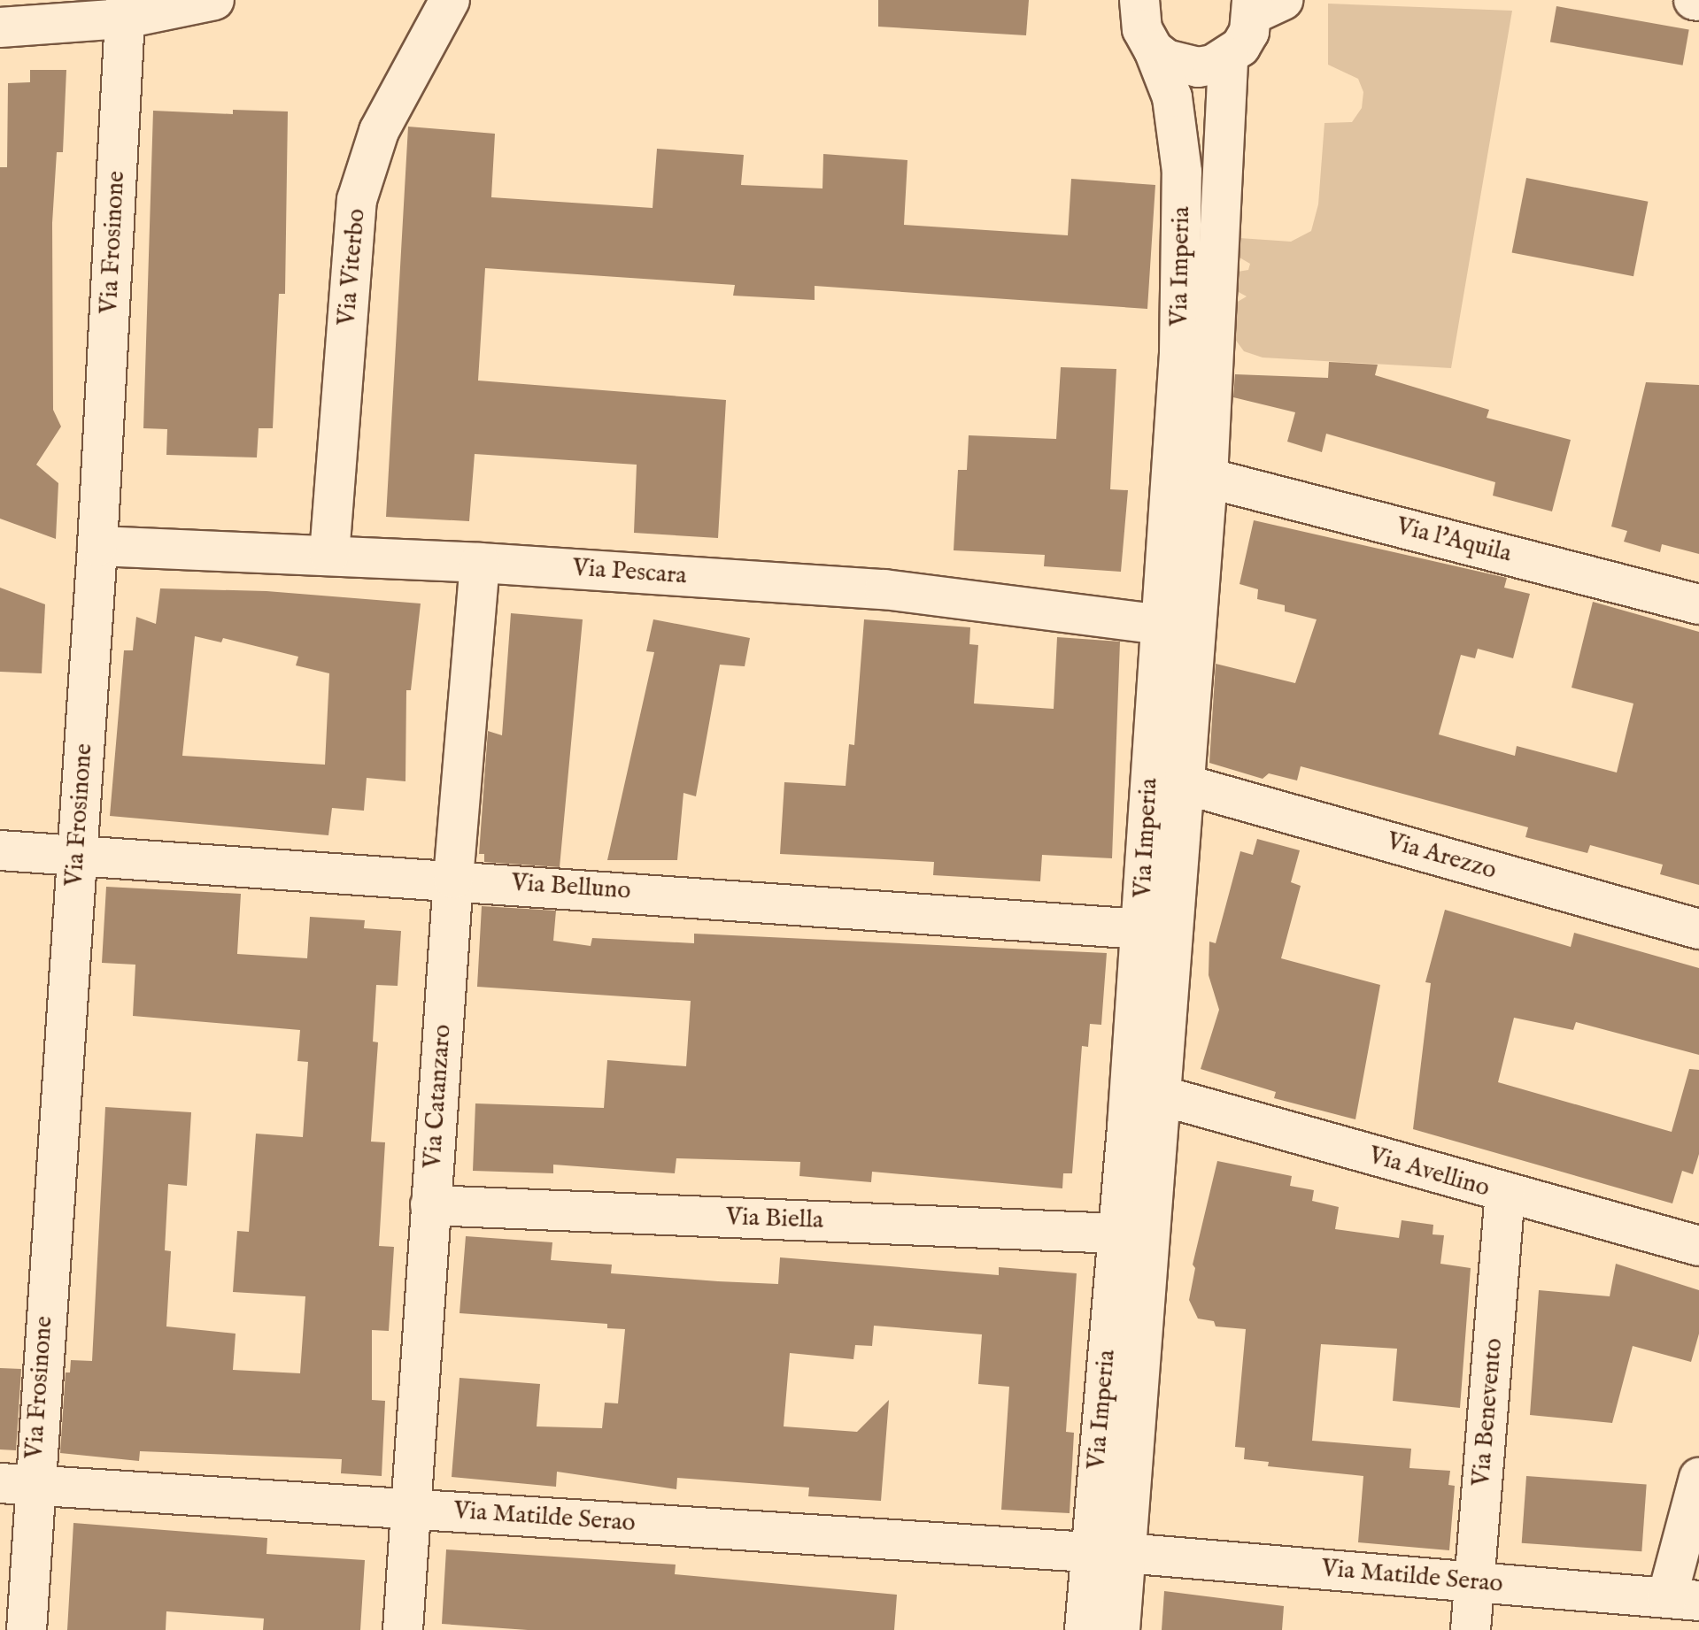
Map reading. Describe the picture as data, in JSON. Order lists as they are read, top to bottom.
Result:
{
  "streets": {
    "street": [
      "Via Frosinone",
      "Via Imperia",
      "Via Viterbo",
      "Via l'Aquila",
      "Via Pescara",
      "Via Arezzo",
      "Via Belluno",
      "Via Catanzaro",
      "Via Avellino",
      "Via Biella",
      "Via Benevento",
      "Via Matilde Serao"
    ]
  },
  "crossings": [
    ["Via Frosinone", "Via Pescara"],
    ["Via Frosinone", "Via Belluno"],
    ["Via Frosinone", "Via Matilde Serao"],
    ["Via Imperia", "Via l'Aquila"],
    ["Via Imperia", "Via Pescara"],
    ["Via Imperia", "Via Arezzo"],
    ["Via Imperia", "Via Belluno"],
    ["Via Imperia", "Via Avellino"],
    ["Via Imperia", "Via Biella"],
    ["Via Imperia", "Via Matilde Serao"],
    ["Via Viterbo", "Via Pescara"],
    ["Via Pescara", "Via Catanzaro"],
    ["Via Belluno", "Via Catanzaro"],
    ["Via Catanzaro", "Via Biella"],
    ["Via Catanzaro", "Via Matilde Serao"],
    ["Via Avellino", "Via Benevento"],
    ["Via Benevento", "Via Matilde Serao"]
  ]
}
